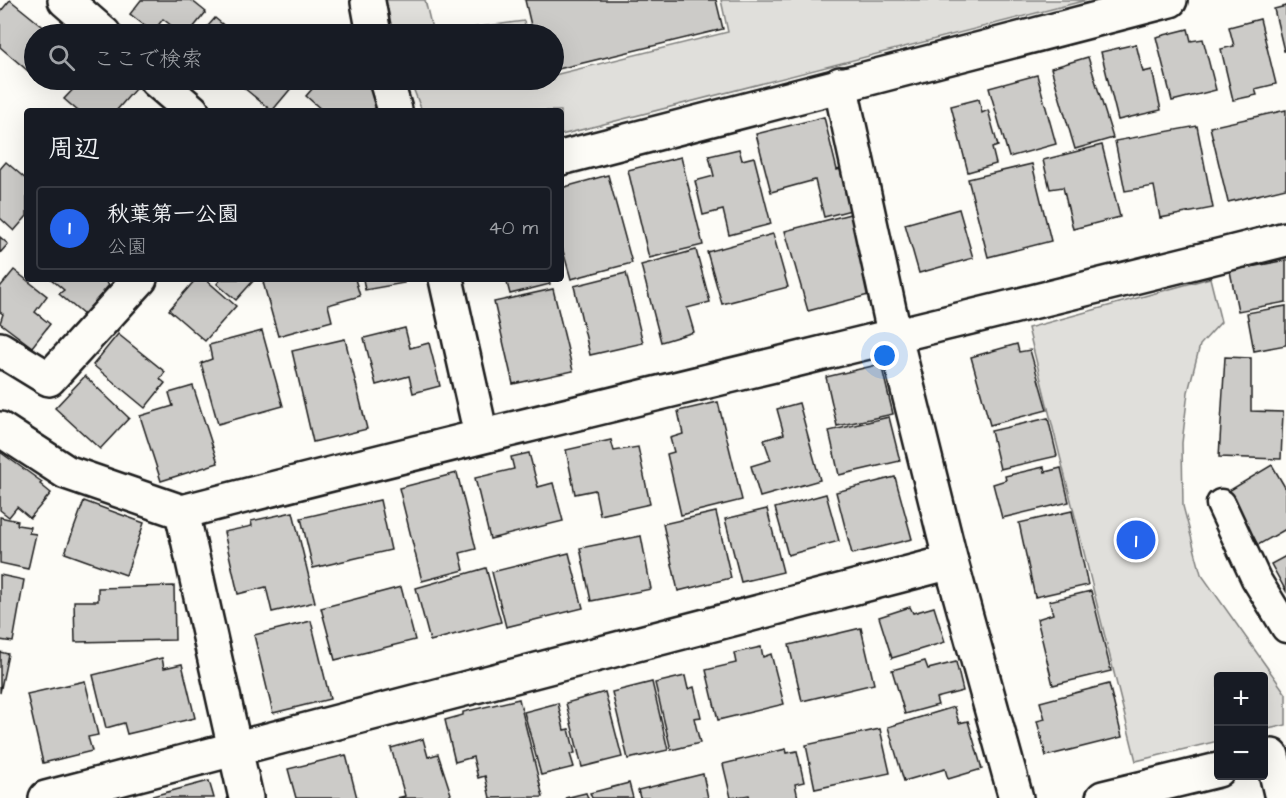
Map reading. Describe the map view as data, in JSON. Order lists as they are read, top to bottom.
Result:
{
  "page": {
    "search": "ここで検索",
    "heading": "周辺",
    "list": [
      {
        "mark": "1",
        "name": "秋葉第一公園",
        "note": "公園",
        "value": "40 m"
      }
    ],
    "pins": "1",
    "map_buttons": ["+", "−"]
  }
}
